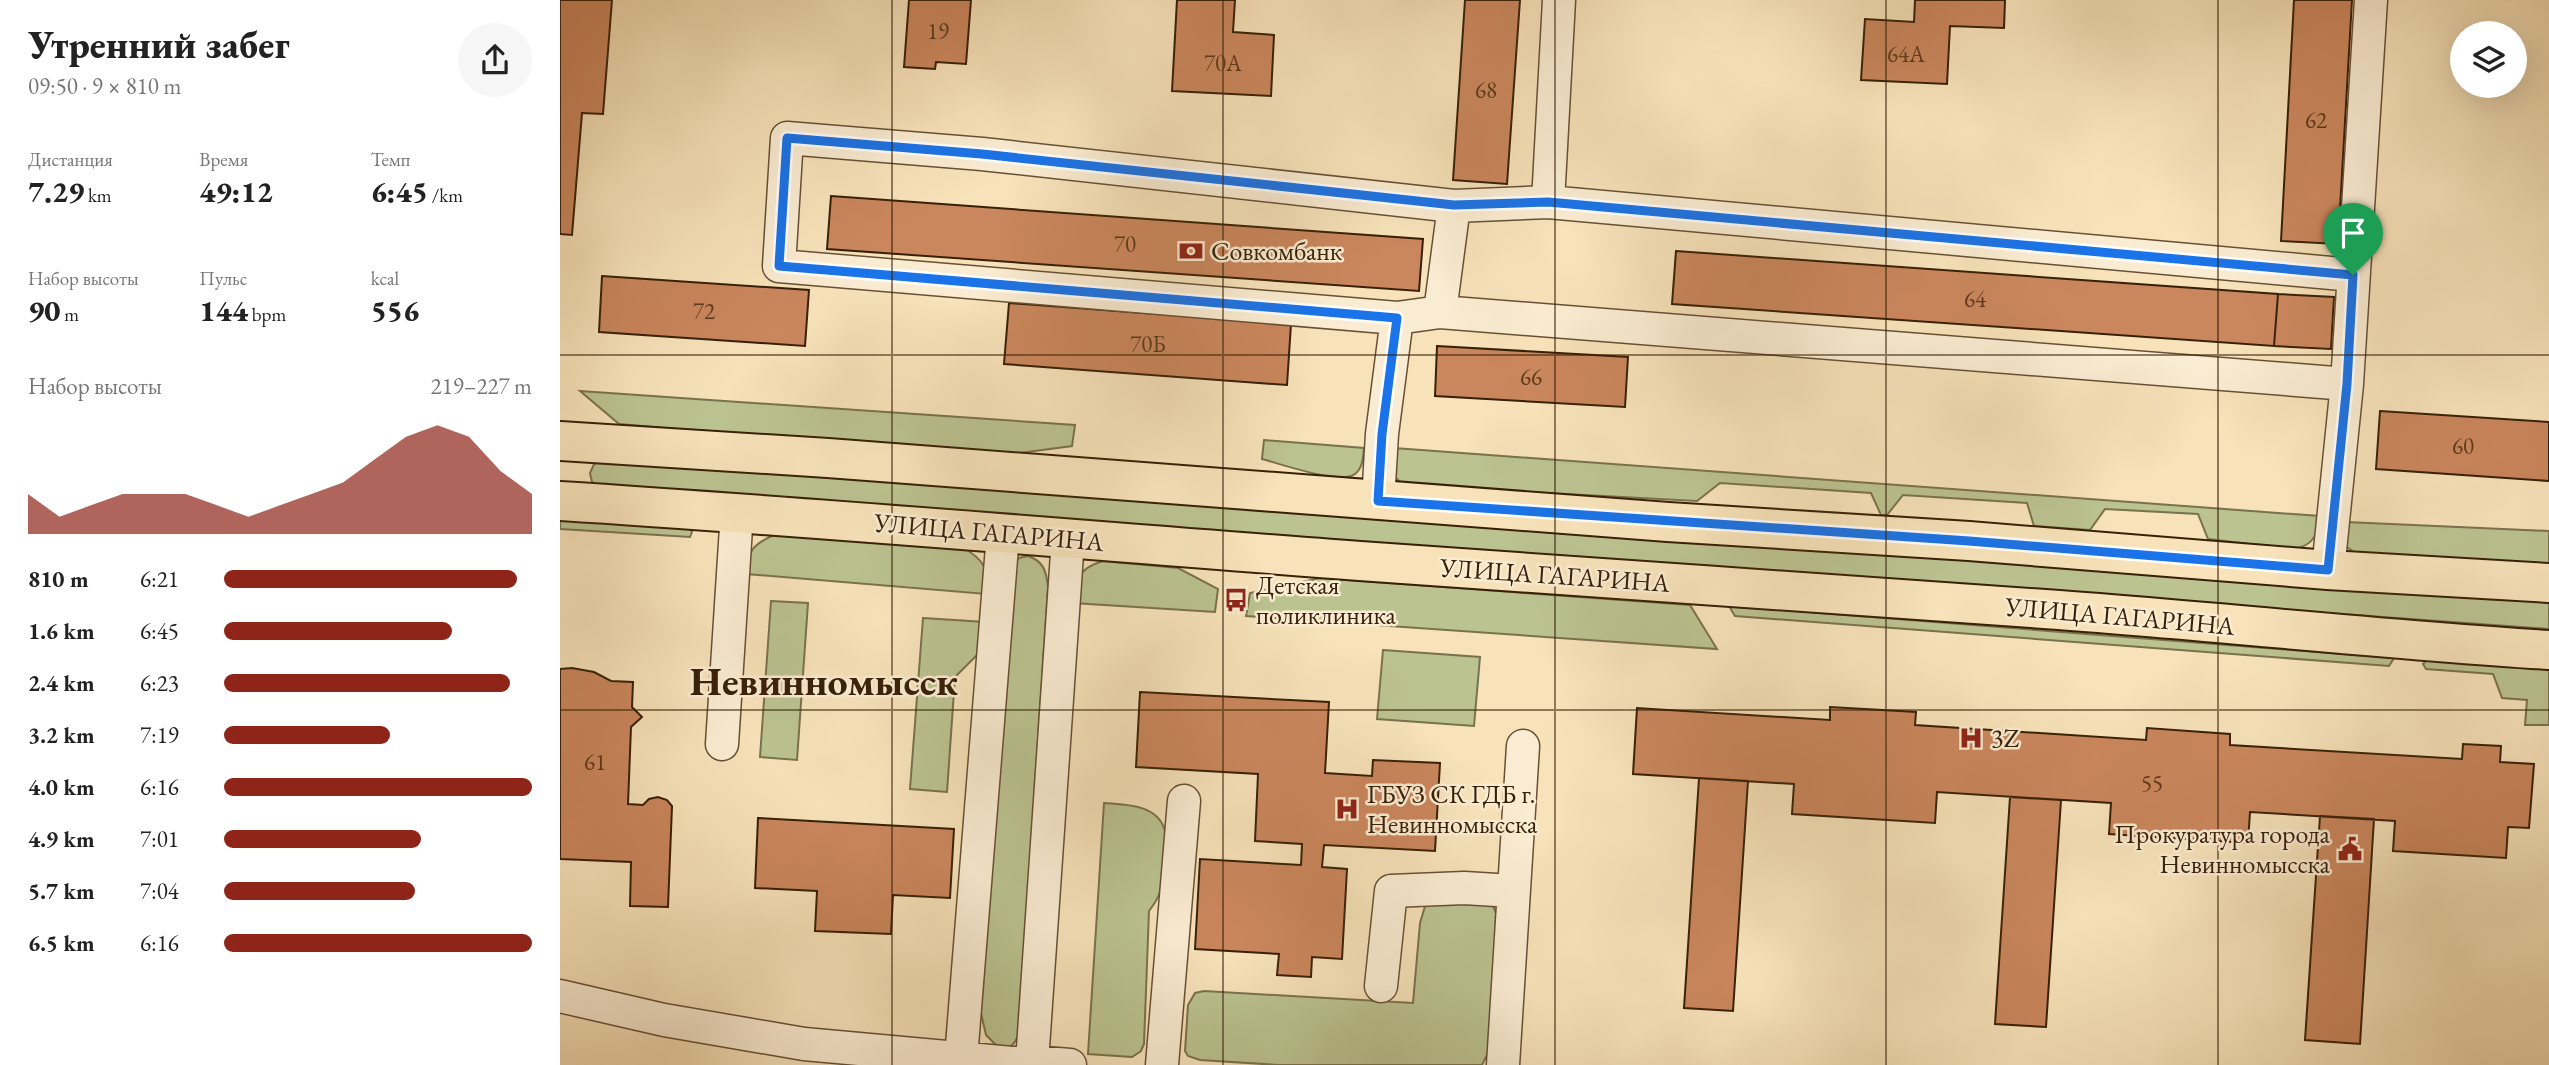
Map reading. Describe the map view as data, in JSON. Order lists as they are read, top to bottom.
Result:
{
  "streets": {
    "main road": ["УЛИЦА ГАГАРИНА"]
  },
  "districts": ["Невинномысск"],
  "places": {
    "bank": ["Совкомбанк"],
    "bus stop": ["Детская поликлиника"],
    "hospital": ["3Z", "ГБУЗ СК ГДБ г. Невинномысска"],
    "public building": ["Прокуратура города Невинномысска"]
  },
  "house_numbers": [
    "19",
    "64А",
    "70А",
    "68",
    "62",
    "70",
    "64",
    "72",
    "70Б",
    "66",
    "60",
    "61",
    "55"
  ],
  "page": {
    "heading": ["Утренний забег", "09:50 · 9 × 810 m"],
    "stats": [
      ["Дистанция", "7.29 km"],
      ["Время", "49:12"],
      ["Темп", "6:45 /km"],
      ["Набор высоты", "90 m"],
      ["Пульс", "144 bpm"],
      ["kcal", "556"]
    ],
    "chart": ["Набор высоты", "219–227 m"],
    "list": [
      {
        "name": "810 m",
        "note": "6:21"
      },
      {
        "name": "1.6 km",
        "note": "6:45"
      },
      {
        "name": "2.4 km",
        "note": "6:23"
      },
      {
        "name": "3.2 km",
        "note": "7:19"
      },
      {
        "name": "4.0 km",
        "note": "6:16"
      },
      {
        "name": "4.9 km",
        "note": "7:01"
      },
      {
        "name": "5.7 km",
        "note": "7:04"
      },
      {
        "name": "6.5 km",
        "note": "6:16"
      }
    ]
  }
}
